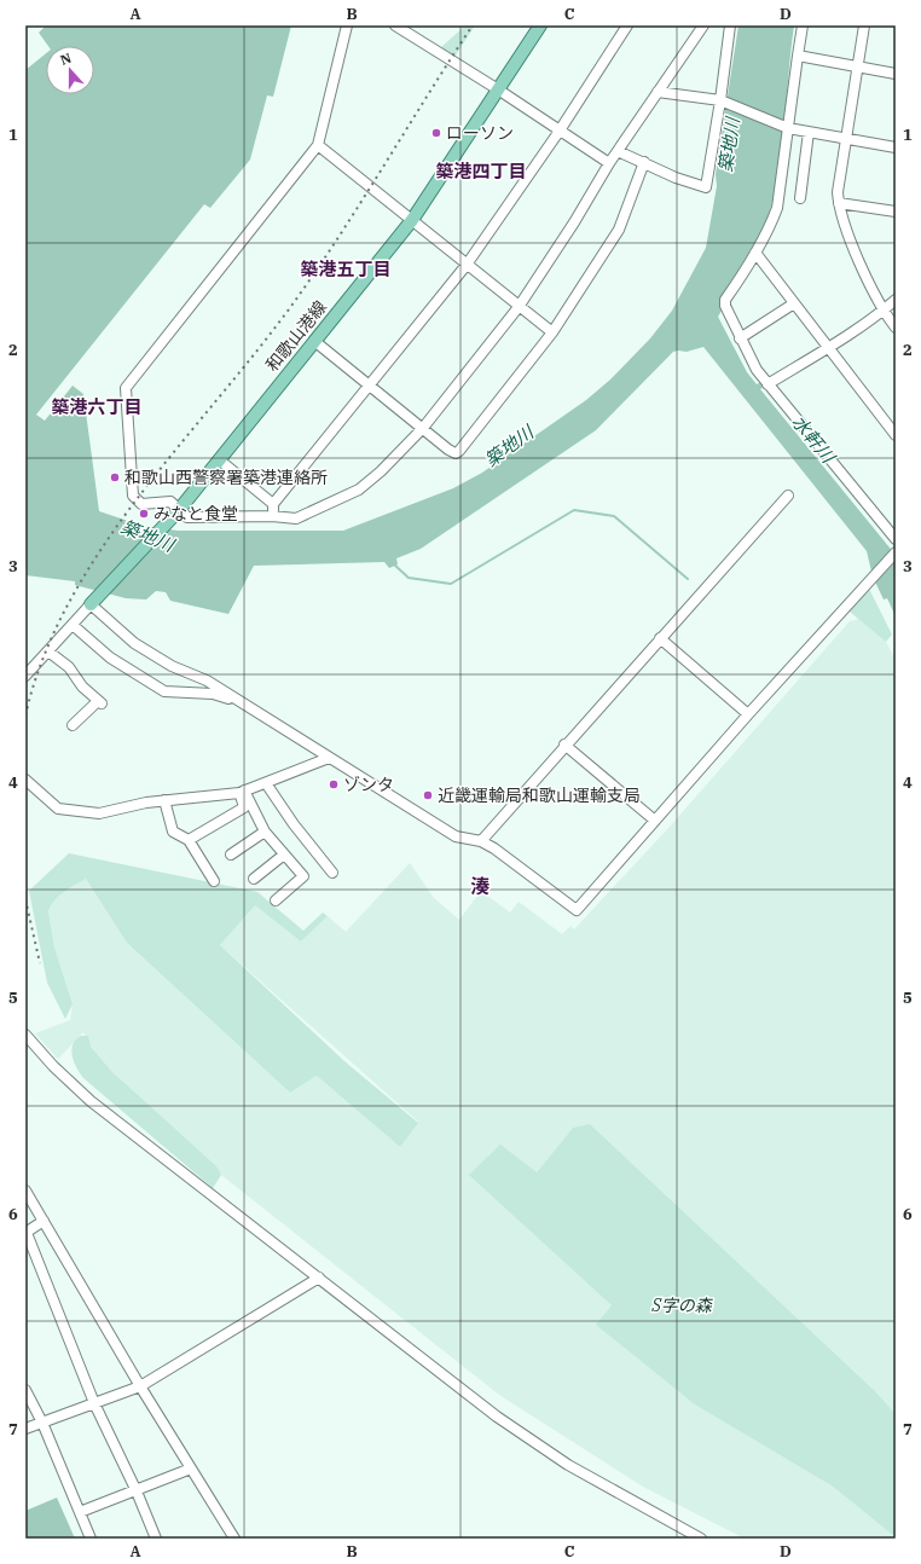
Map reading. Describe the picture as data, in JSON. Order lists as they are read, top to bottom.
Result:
{
  "streets": {
    "main road": ["和歌山港線"]
  },
  "districts": [
    "築港四丁目",
    "築港五丁目",
    "築港六丁目",
    "湊"
  ],
  "water": ["築地川", "水軒川"],
  "parks": ["S字の森"],
  "places": [
    "ローソン",
    "和歌山西警察署築港連絡所",
    "みなと食堂",
    "ゾンタ",
    "近畿運輸局和歌山運輸支局"
  ],
  "north": "top",
  "grid": {
    "columns": [
      "A",
      "B",
      "C",
      "D"
    ],
    "rows": [
      "1",
      "2",
      "3",
      "4",
      "5",
      "6",
      "7"
    ]
  }
}
